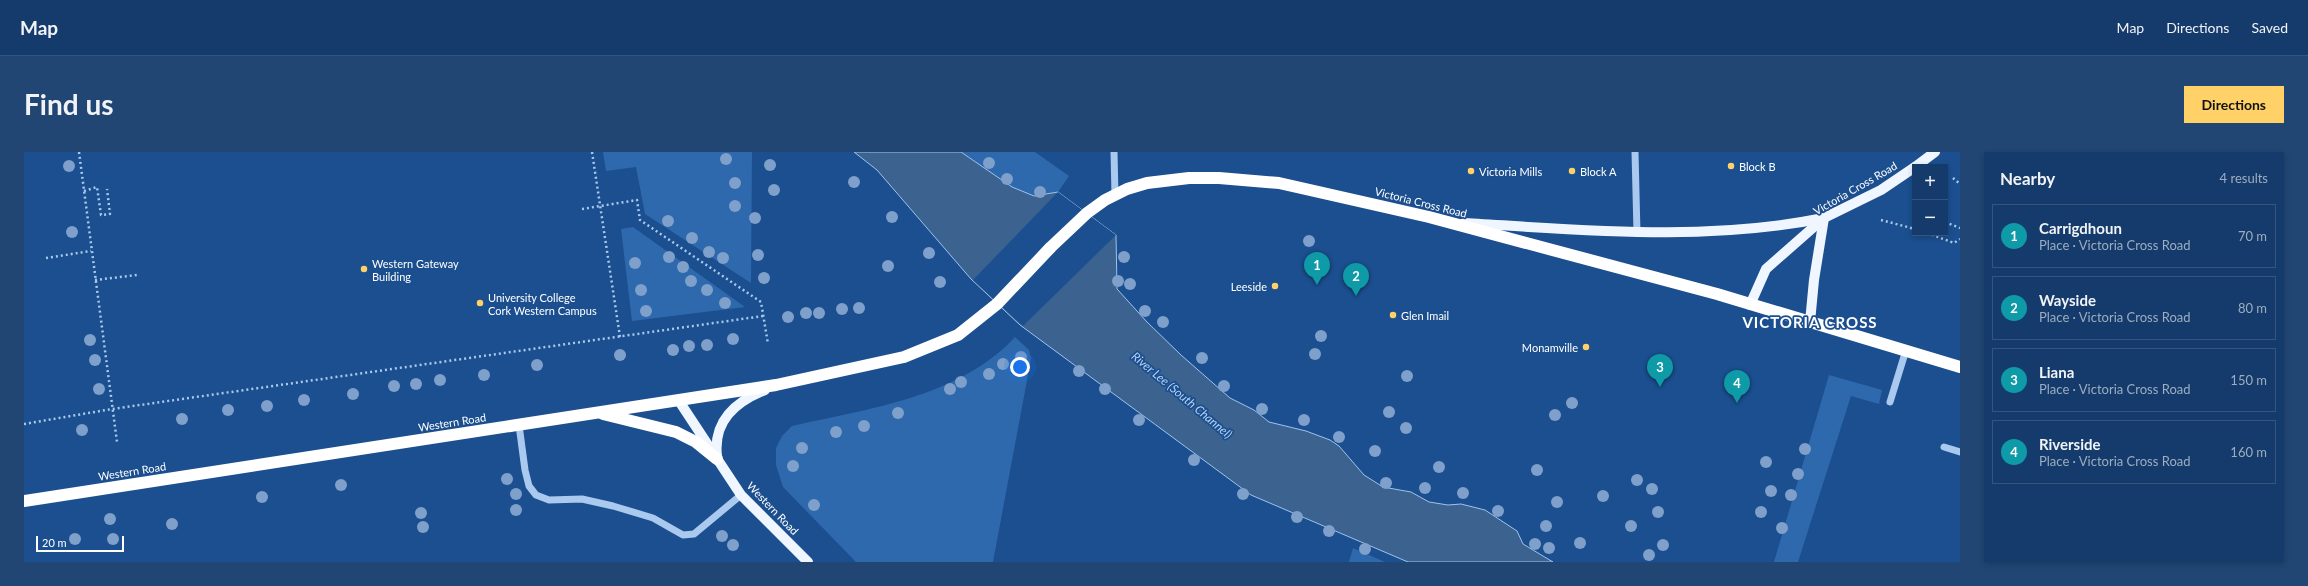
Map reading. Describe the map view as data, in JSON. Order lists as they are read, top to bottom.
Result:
{
  "streets": {
    "highway": ["Victoria Cross Road", "Western Road"]
  },
  "crossings": [
    ["Victoria Cross Road", "Western Road"]
  ],
  "districts": ["VICTORIA CROSS"],
  "water": ["River Lee (South Channel)"],
  "places": [
    "Block B",
    "Victoria Mills",
    "Block A",
    "Western Gateway Building",
    "Leeside",
    "University College Cork Western Campus",
    "Glen Imail",
    "Monamville"
  ],
  "scale_bar": "20 m",
  "page": {
    "header": "Map",
    "nav": ["Map", "Directions", "Saved"],
    "buttons": "Directions",
    "title": "Find us",
    "heading": ["Nearby", "4 results"],
    "map_buttons": ["+", "−"],
    "list": [
      {
        "mark": "1",
        "name": "Carrigdhoun",
        "note": "Place · Victoria Cross Road",
        "value": "70 m"
      },
      {
        "mark": "2",
        "name": "Wayside",
        "note": "Place · Victoria Cross Road",
        "value": "80 m"
      },
      {
        "mark": "3",
        "name": "Liana",
        "note": "Place · Victoria Cross Road",
        "value": "150 m"
      },
      {
        "mark": "4",
        "name": "Riverside",
        "note": "Place · Victoria Cross Road",
        "value": "160 m"
      }
    ],
    "pins": [
      "1",
      "2",
      "3",
      "4"
    ],
    "scale": "20 m"
  }
}
